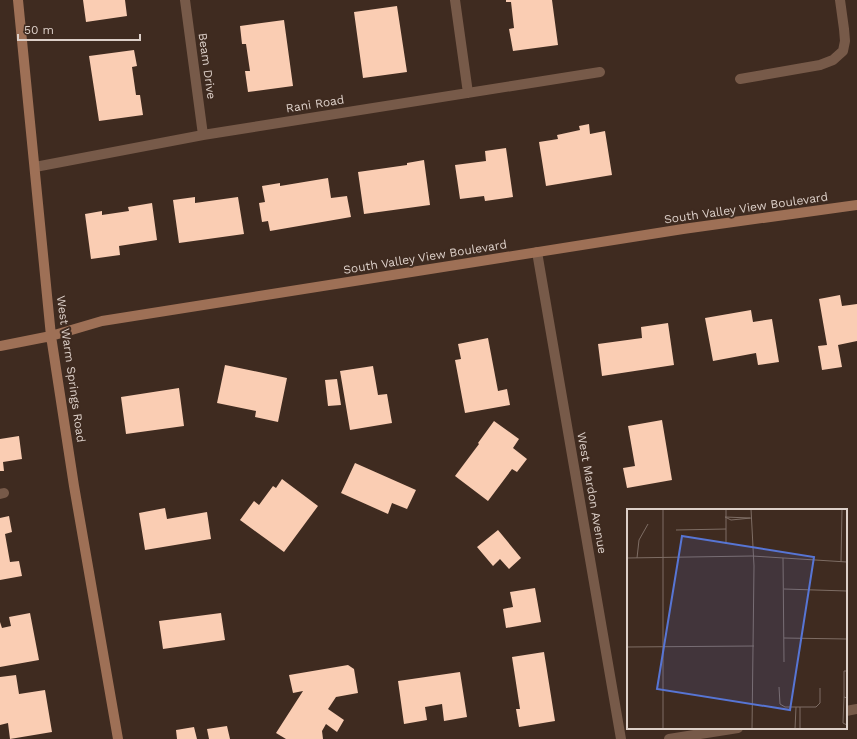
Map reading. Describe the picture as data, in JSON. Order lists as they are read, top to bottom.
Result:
{
  "streets": {
    "main road": ["South Valley View Boulevard", "West Warm Springs Road"],
    "street": ["Beam Drive", "Rani Road", "West Mardon Avenue"]
  },
  "crossings": [
    ["Beam Drive", "Rani Road"],
    ["Rani Road", "West Warm Springs Road"],
    ["South Valley View Boulevard", "West Warm Springs Road"],
    ["South Valley View Boulevard", "West Mardon Avenue"]
  ],
  "scale_bar": "50 m"
}
